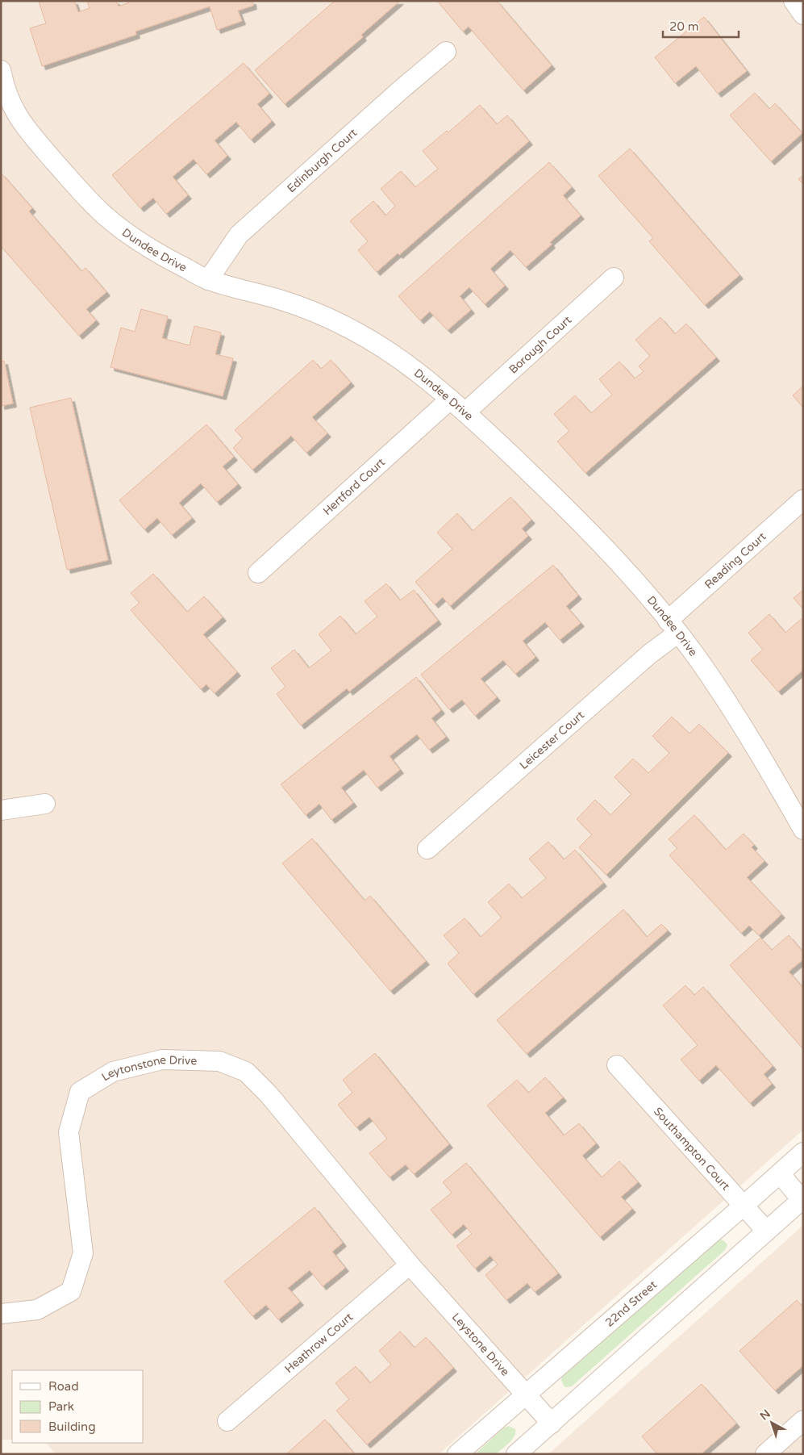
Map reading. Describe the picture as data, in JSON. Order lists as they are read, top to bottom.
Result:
{
  "streets": {
    "street": [
      "Edinburgh Court",
      "Dundee Drive",
      "Borough Court",
      "Hertford Court",
      "Reading Court",
      "Leicester Court",
      "Leytonstone Drive",
      "Southampton Court",
      "22nd Street",
      "Heathrow Court",
      "Leystone Drive"
    ]
  },
  "crossings": [
    ["Edinburgh Court", "Dundee Drive"],
    ["Dundee Drive", "Borough Court"],
    ["Dundee Drive", "Hertford Court"],
    ["Dundee Drive", "Reading Court"],
    ["Dundee Drive", "Leicester Court"],
    ["Reading Court", "Leicester Court"],
    ["Leytonstone Drive", "Heathrow Court"],
    ["Leytonstone Drive", "Leystone Drive"],
    ["Southampton Court", "22nd Street"],
    ["22nd Street", "Leystone Drive"],
    ["Heathrow Court", "Leystone Drive"]
  ],
  "legend": ["Road", "Park", "Building"],
  "scale_bar": "20 m",
  "north": "top left"
}
